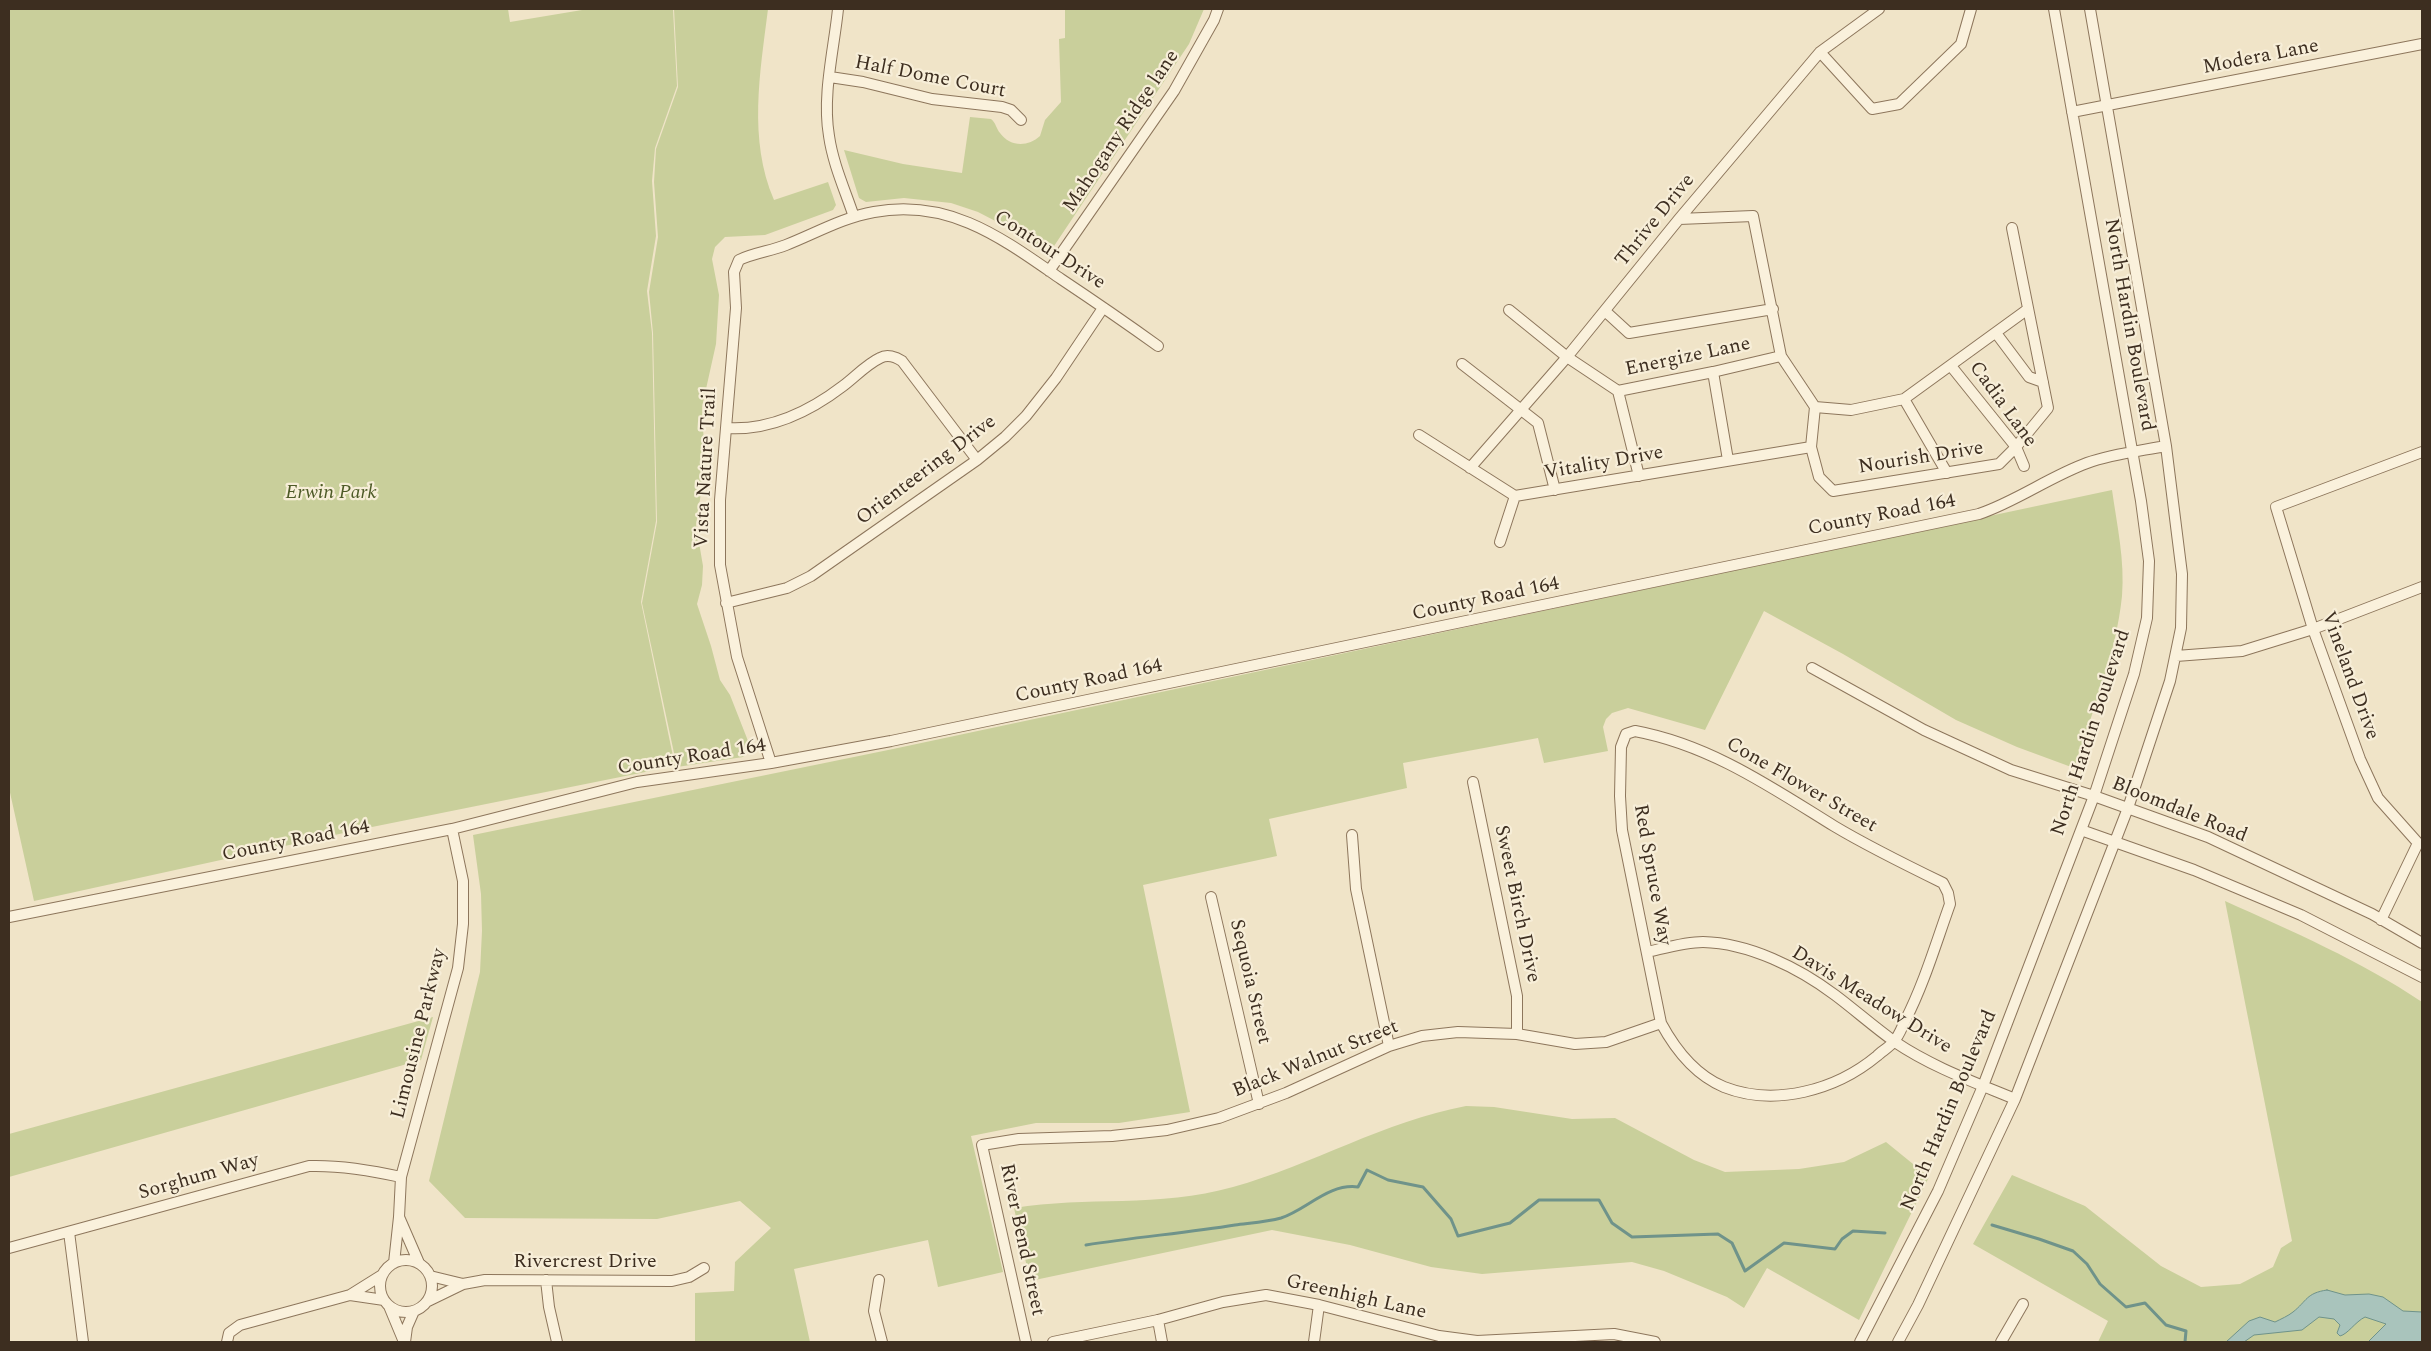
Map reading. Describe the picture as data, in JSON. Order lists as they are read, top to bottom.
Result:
{
  "streets": {
    "street": [
      "Modera Lane",
      "Half Dome Court",
      "Mahogany Ridge lane",
      "Thrive Drive",
      "Contour Drive",
      "North Hardin Boulevard",
      "Energize Lane",
      "Cadia Lane",
      "Nourish Drive",
      "Vitality Drive",
      "Vista Nature Trail",
      "Orienteering Drive",
      "County Road 164",
      "Vineland Drive",
      "Cone Flower Street",
      "Bloomdale Road",
      "Red Spruce Way",
      "Sweet Birch Drive",
      "Sequoia Street",
      "Davis Meadow Drive",
      "Limousine Parkway",
      "Black Walnut Street",
      "Sorghum Way",
      "River Bend Street",
      "Rivercrest Drive",
      "Greenhigh Lane"
    ]
  },
  "crossings": [
    ["Modera Lane", "North Hardin Boulevard"],
    ["Mahogany Ridge lane", "Contour Drive"],
    ["Thrive Drive", "Energize Lane"],
    ["Contour Drive", "Vista Nature Trail"],
    ["Contour Drive", "Orienteering Drive"],
    ["North Hardin Boulevard", "County Road 164"],
    ["North Hardin Boulevard", "Bloomdale Road"],
    ["North Hardin Boulevard", "Davis Meadow Drive"],
    ["Cadia Lane", "Nourish Drive"],
    ["Nourish Drive", "Vitality Drive"],
    ["Vista Nature Trail", "Orienteering Drive"],
    ["Vista Nature Trail", "County Road 164"],
    ["County Road 164", "Limousine Parkway"],
    ["Vineland Drive", "Bloomdale Road"],
    ["Cone Flower Street", "Red Spruce Way"],
    ["Cone Flower Street", "Davis Meadow Drive"],
    ["Red Spruce Way", "Davis Meadow Drive"],
    ["Red Spruce Way", "Black Walnut Street"],
    ["Sweet Birch Drive", "Black Walnut Street"],
    ["Sequoia Street", "Black Walnut Street"],
    ["Limousine Parkway", "Sorghum Way"],
    ["Limousine Parkway", "Rivercrest Drive"],
    ["Black Walnut Street", "River Bend Street"]
  ],
  "parks": ["Erwin Park"]
}
